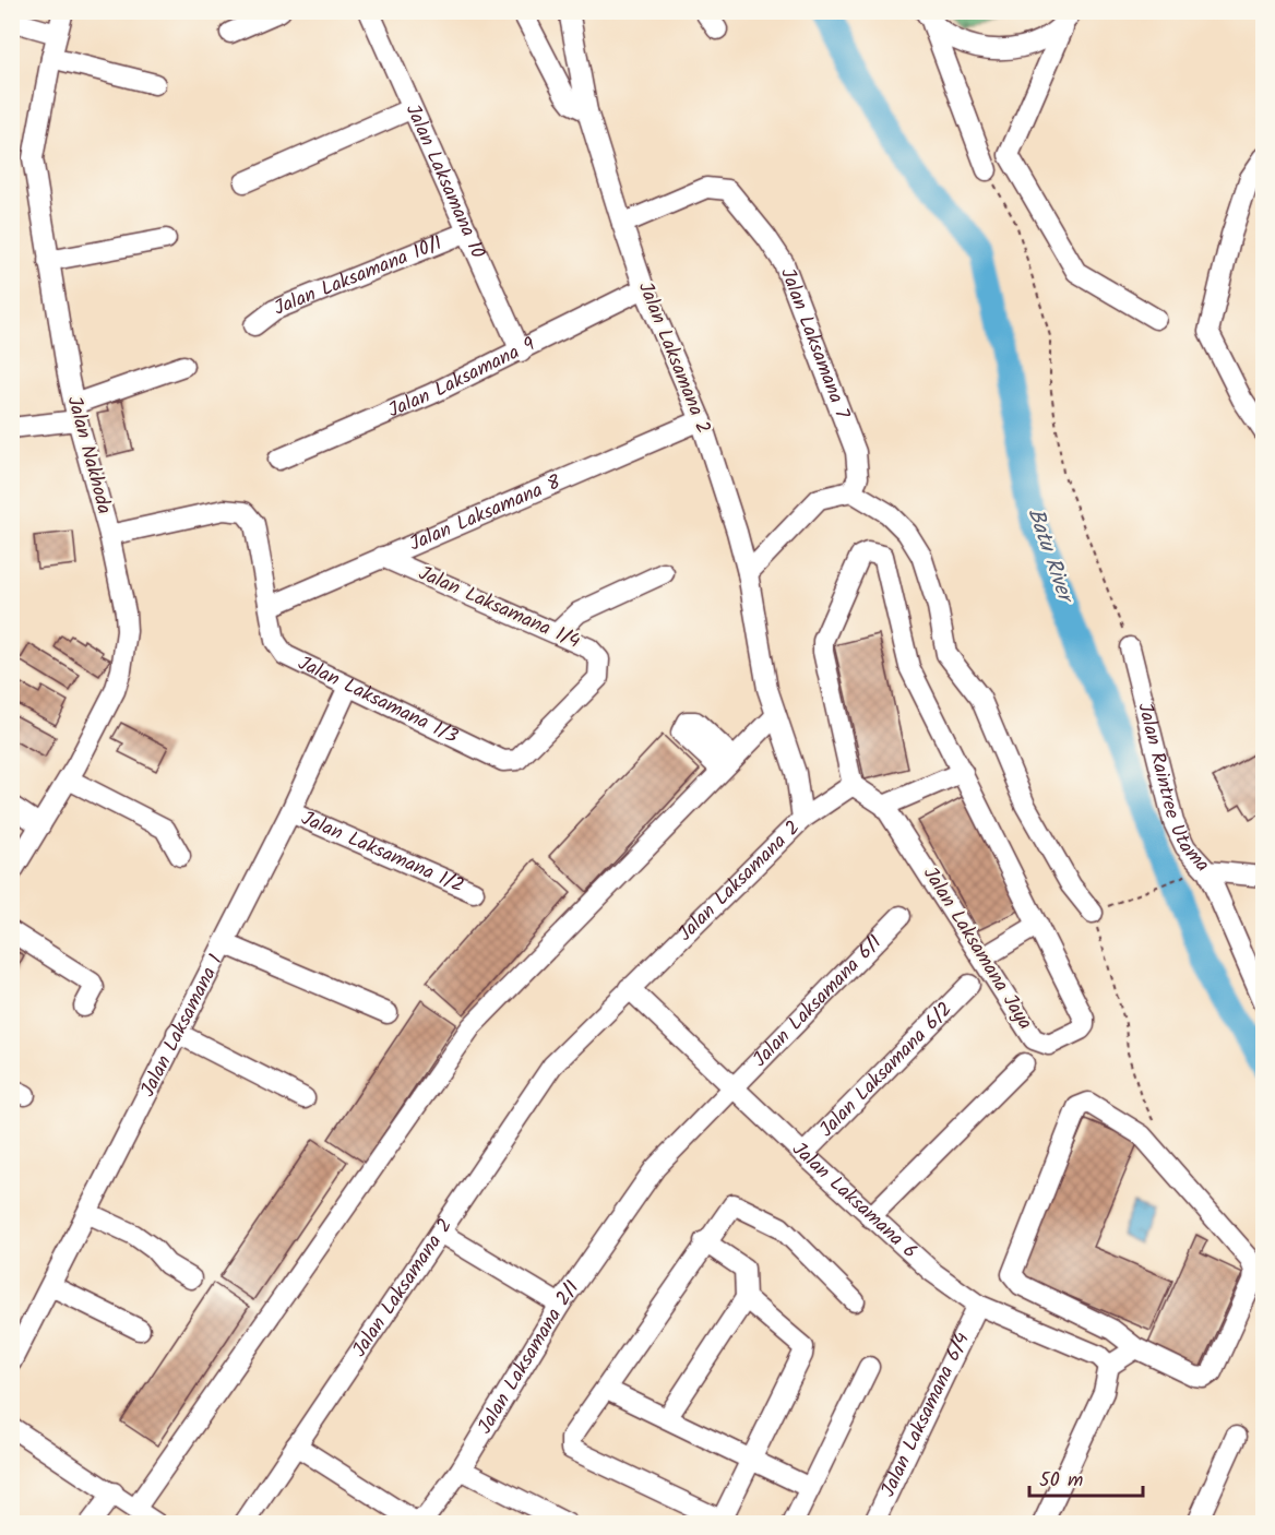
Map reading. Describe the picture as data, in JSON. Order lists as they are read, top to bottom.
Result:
{
  "streets": {
    "street": [
      "Jalan Laksamana 10",
      "Jalan Laksamana 10/1",
      "Jalan Laksamana 7",
      "Jalan Laksamana 2",
      "Jalan Laksamana 9",
      "Jalan Nakhoda",
      "Jalan Laksamana 8",
      "Jalan Laksamana 1/4",
      "Jalan Laksamana 1/3",
      "Jalan Raintree Utama",
      "Jalan Laksamana 1/2",
      "Jalan Laksamana Jaya",
      "Jalan Laksamana 6/1",
      "Jalan Laksamana 1",
      "Jalan Laksamana 6/2",
      "Jalan Laksamana 6",
      "Jalan Laksamana 2/1",
      "Jalan Laksamana 6/4"
    ]
  },
  "crossings": [
    ["Jalan Laksamana 10", "Jalan Laksamana 10/1"],
    ["Jalan Laksamana 10", "Jalan Laksamana 9"],
    ["Jalan Laksamana 7", "Jalan Laksamana 2"],
    ["Jalan Laksamana 2", "Jalan Laksamana 9"],
    ["Jalan Laksamana 2", "Jalan Laksamana 8"],
    ["Jalan Laksamana 2", "Jalan Laksamana 6"],
    ["Jalan Laksamana 2", "Jalan Laksamana 2/1"],
    ["Jalan Nakhoda", "Jalan Laksamana 1/3"],
    ["Jalan Laksamana 8", "Jalan Laksamana 1/4"],
    ["Jalan Laksamana 8", "Jalan Laksamana 1/3"],
    ["Jalan Laksamana 1/4", "Jalan Laksamana 1/3"],
    ["Jalan Laksamana 1/3", "Jalan Laksamana 1"],
    ["Jalan Laksamana 1/2", "Jalan Laksamana 1"],
    ["Jalan Laksamana 6/1", "Jalan Laksamana 6"],
    ["Jalan Laksamana 6/1", "Jalan Laksamana 2/1"],
    ["Jalan Laksamana 6/2", "Jalan Laksamana 6"],
    ["Jalan Laksamana 6", "Jalan Laksamana 2/1"],
    ["Jalan Laksamana 6", "Jalan Laksamana 6/4"]
  ],
  "water": ["Batu River"],
  "scale_bar": "50 m"
}
